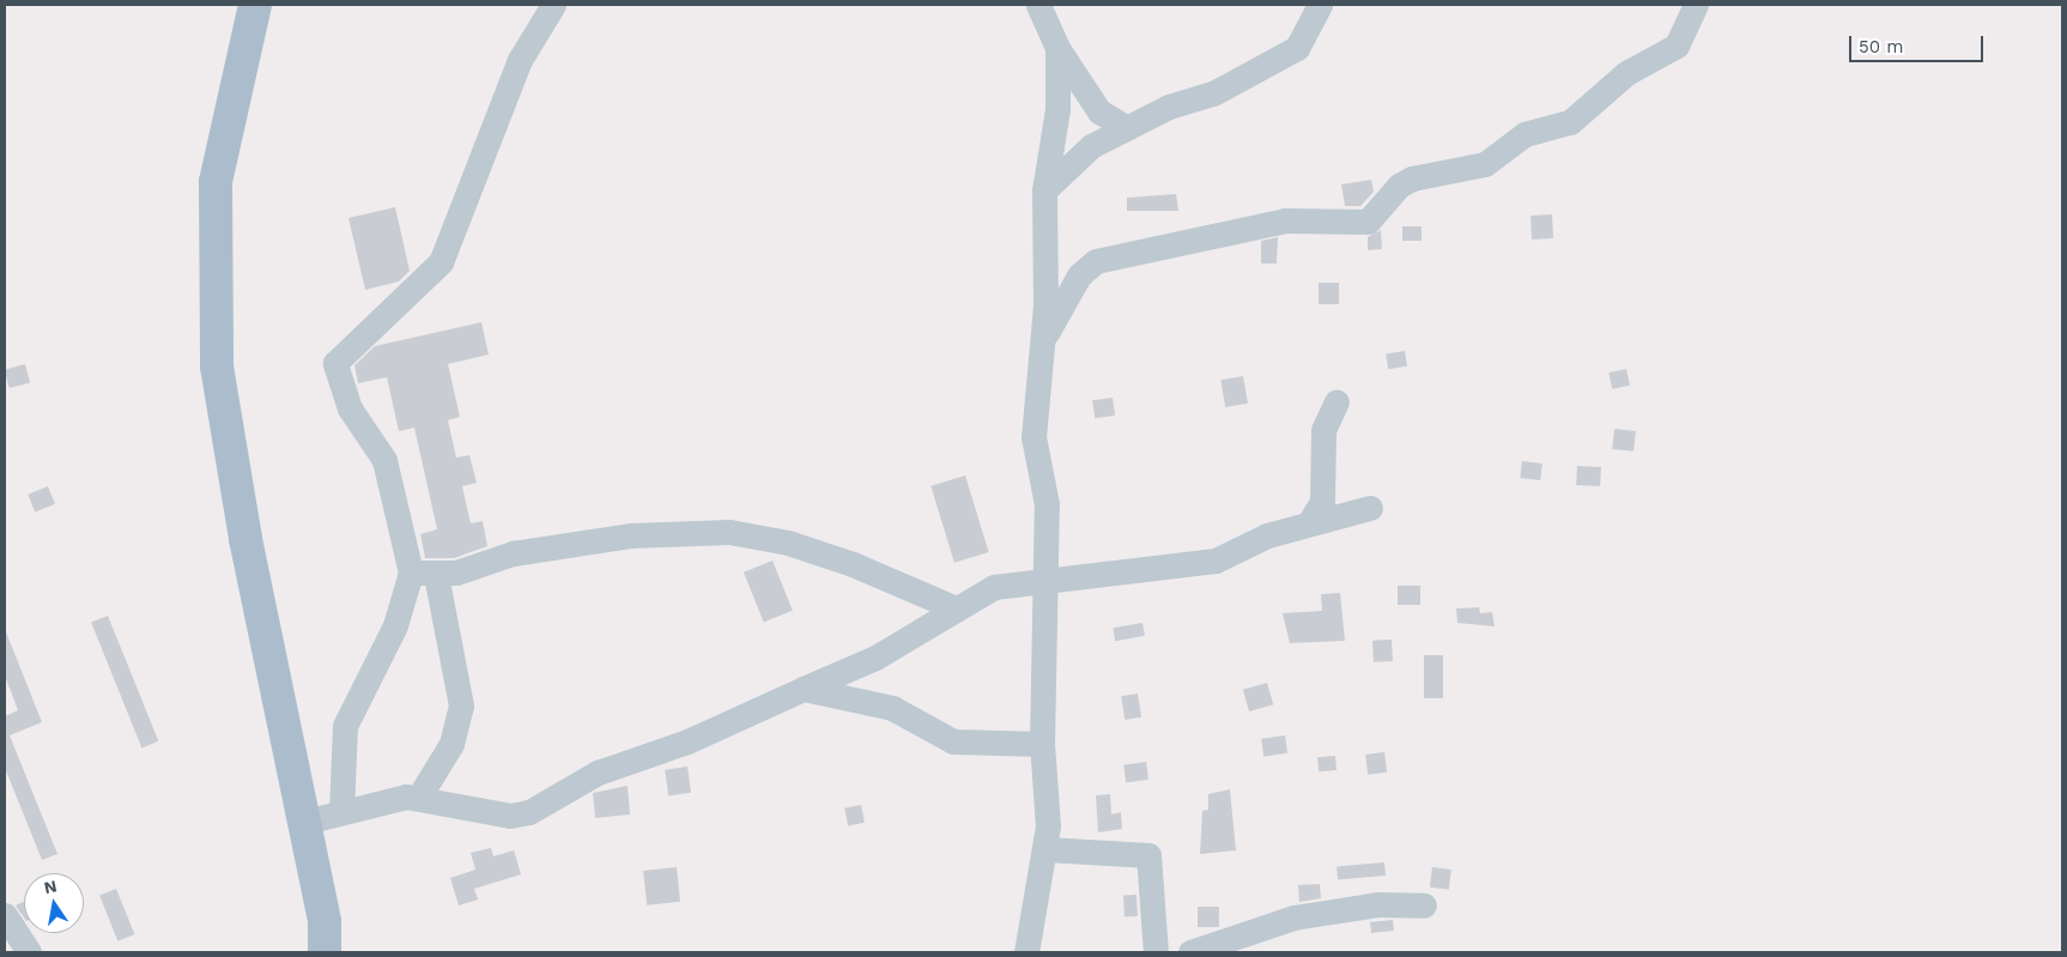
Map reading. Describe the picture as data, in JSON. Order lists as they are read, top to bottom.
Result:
{
  "scale_bar": "50 m",
  "north": "top"
}
